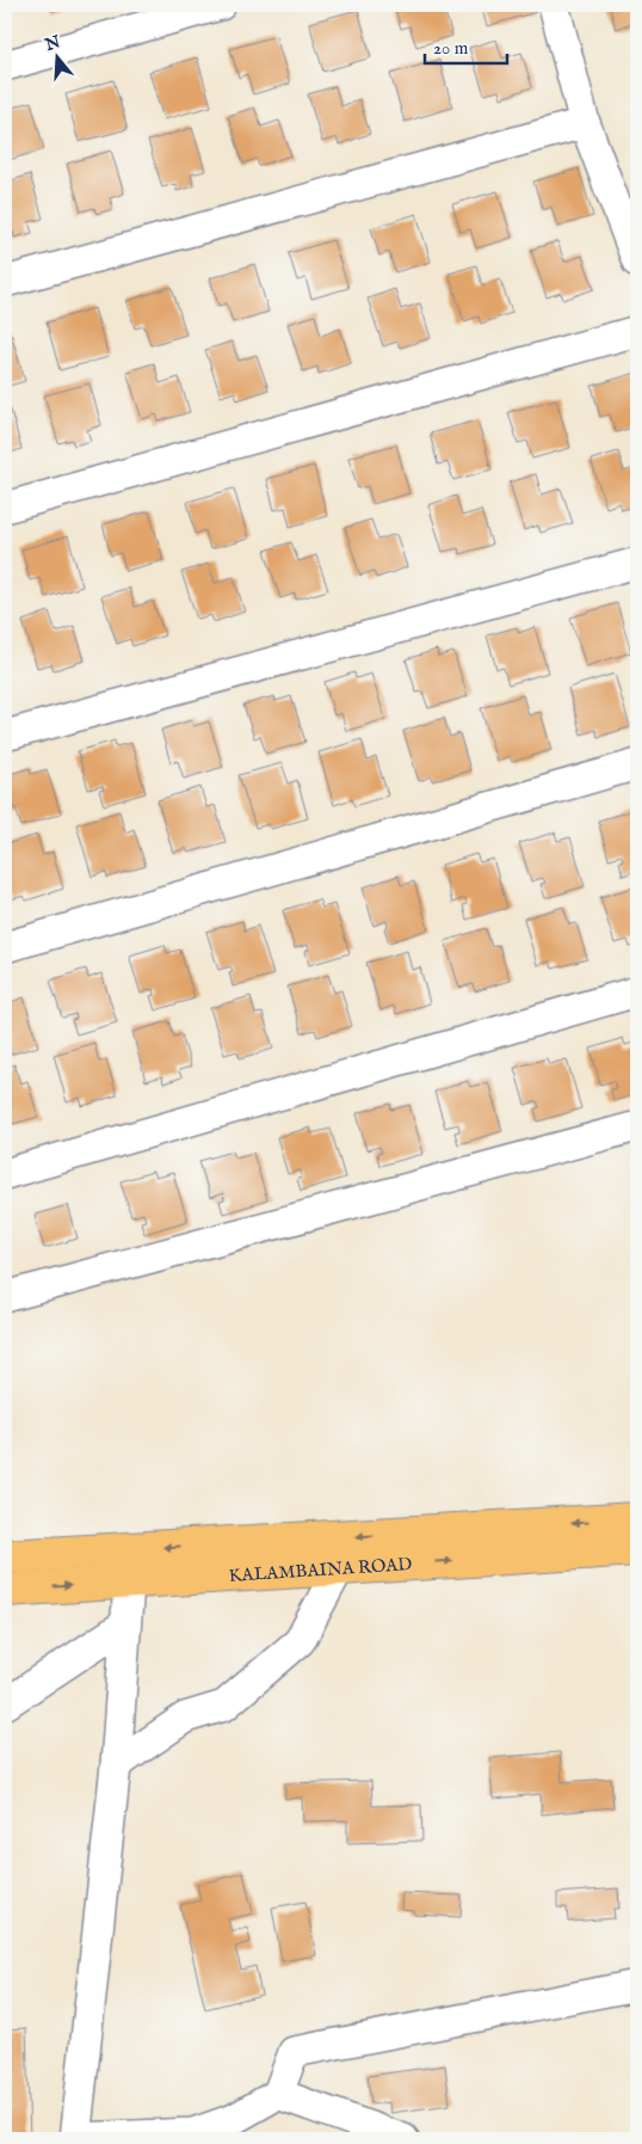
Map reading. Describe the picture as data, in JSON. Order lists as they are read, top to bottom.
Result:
{
  "streets": {
    "main road": ["KALAMBAINA ROAD"]
  },
  "scale_bar": "20 m",
  "north": "top"
}
